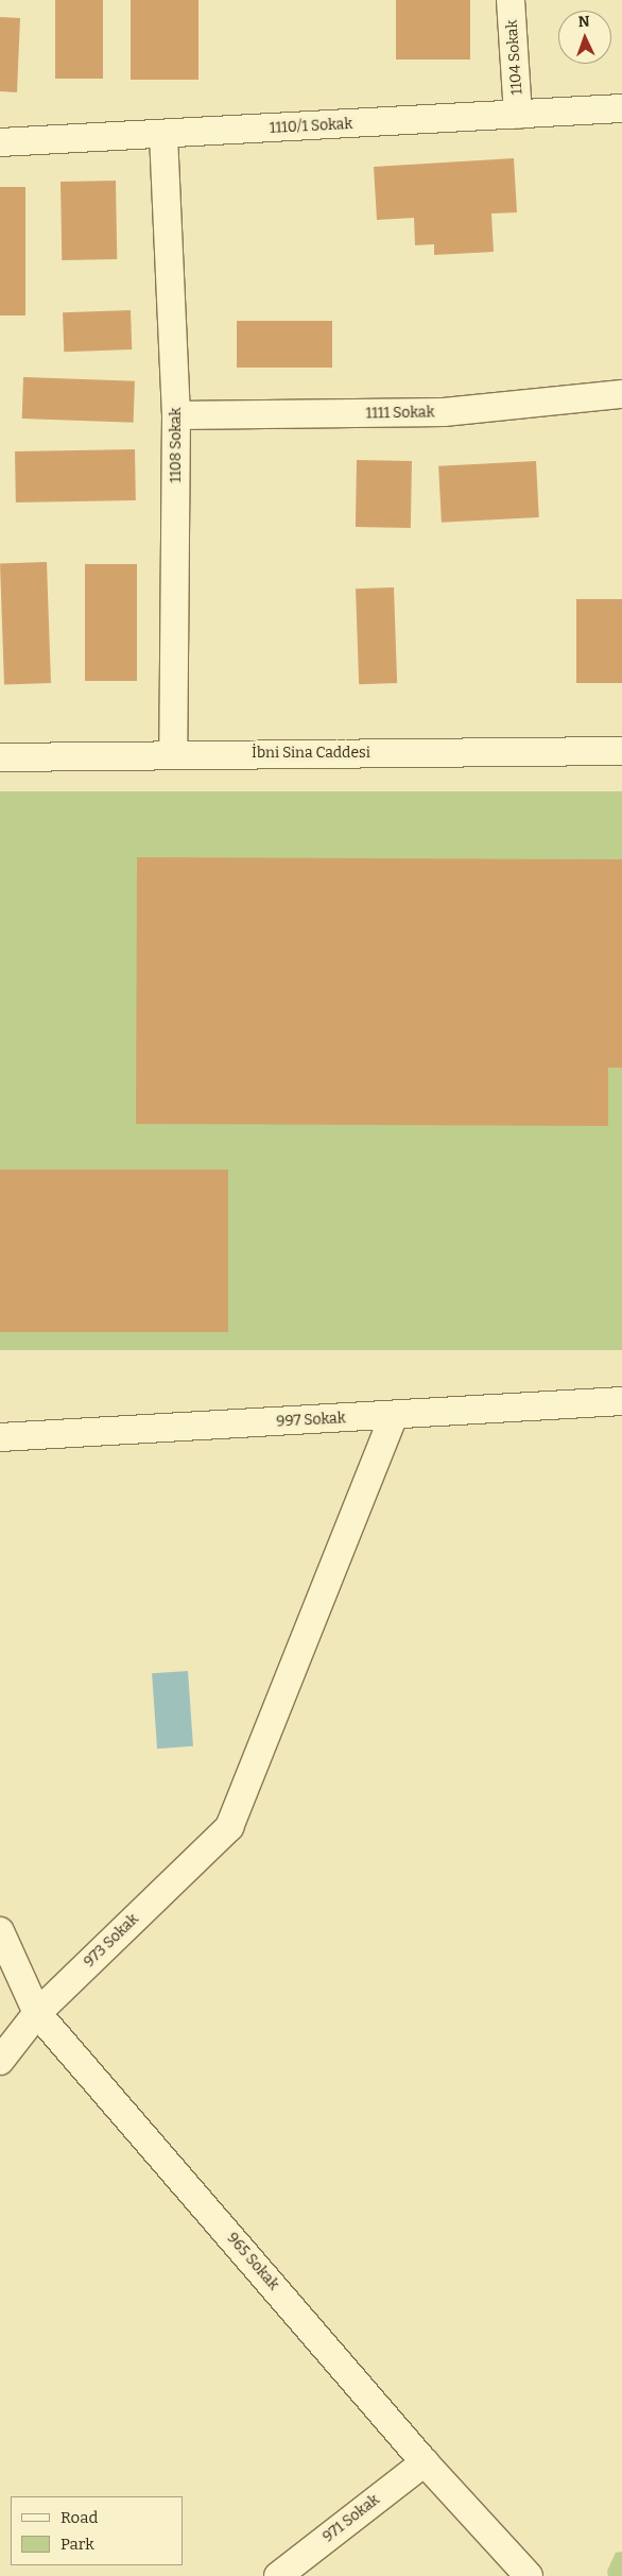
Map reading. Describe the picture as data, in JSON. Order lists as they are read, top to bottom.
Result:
{
  "streets": {
    "street": [
      "1104 Sokak",
      "1110/1 Sokak",
      "1111 Sokak",
      "1108 Sokak",
      "İbni Sina Caddesi",
      "997 Sokak",
      "973 Sokak",
      "965 Sokak",
      "971 Sokak"
    ]
  },
  "crossings": [
    ["1104 Sokak", "1110/1 Sokak"],
    ["1110/1 Sokak", "1108 Sokak"],
    ["1111 Sokak", "1108 Sokak"],
    ["1108 Sokak", "İbni Sina Caddesi"],
    ["997 Sokak", "973 Sokak"],
    ["973 Sokak", "965 Sokak"],
    ["965 Sokak", "971 Sokak"]
  ],
  "legend": ["Road", "Park"],
  "north": "top"
}
